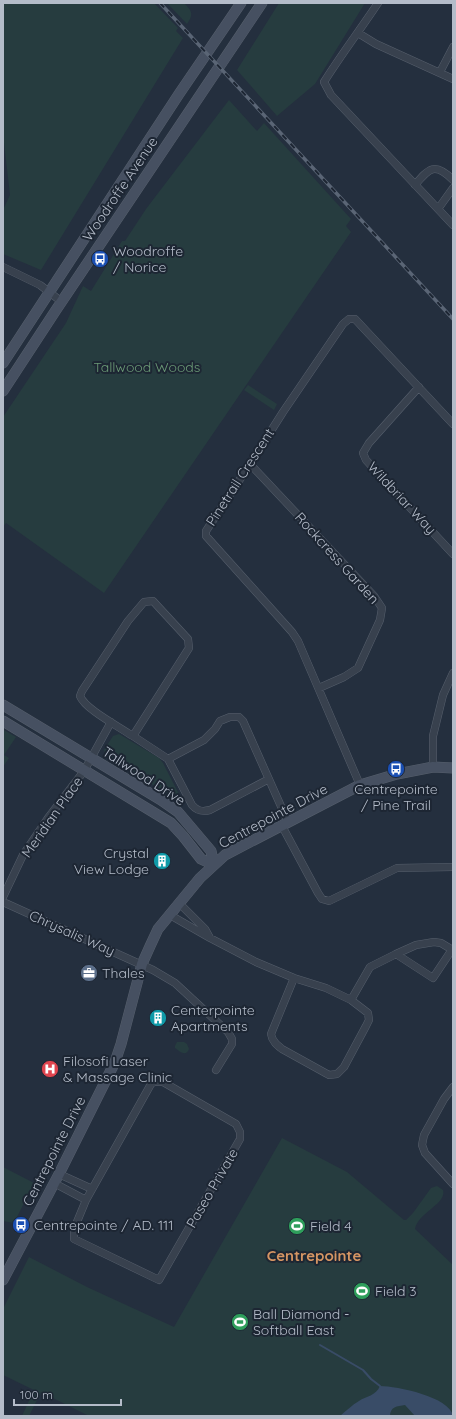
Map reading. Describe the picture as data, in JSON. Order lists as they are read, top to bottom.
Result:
{
  "streets": {
    "street": [
      "Woodroffe Avenue",
      "Pinetrail Crescent",
      "Wildbriar Way",
      "Rockcress Garden",
      "Tallwood Drive",
      "Centrepointe Drive",
      "Meridian Place",
      "Chrysalis Way",
      "Paseo Private"
    ]
  },
  "crossings": [
    ["Pinetrail Crescent", "Wildbriar Way"],
    ["Pinetrail Crescent", "Rockcress Garden"],
    ["Pinetrail Crescent", "Centrepointe Drive"],
    ["Tallwood Drive", "Centrepointe Drive"],
    ["Tallwood Drive", "Meridian Place"],
    ["Centrepointe Drive", "Chrysalis Way"]
  ],
  "districts": ["Centrepointe"],
  "parks": ["Tallwood Woods"],
  "places": {
    "bus stop": ["Woodroffe / Norice", "Centrepointe / Pine Trail", "Centrepointe / AD. 111"],
    "building": ["Crystal View Lodge", "Centerpointe Apartments"],
    "office": ["Thales"],
    "hospital": ["Filosofi Laser & Massage Clinic"],
    "sports": ["Field 4", "Field 3", "Ball Diamond - Softball East"]
  },
  "scale_bar": "100 m"
}
